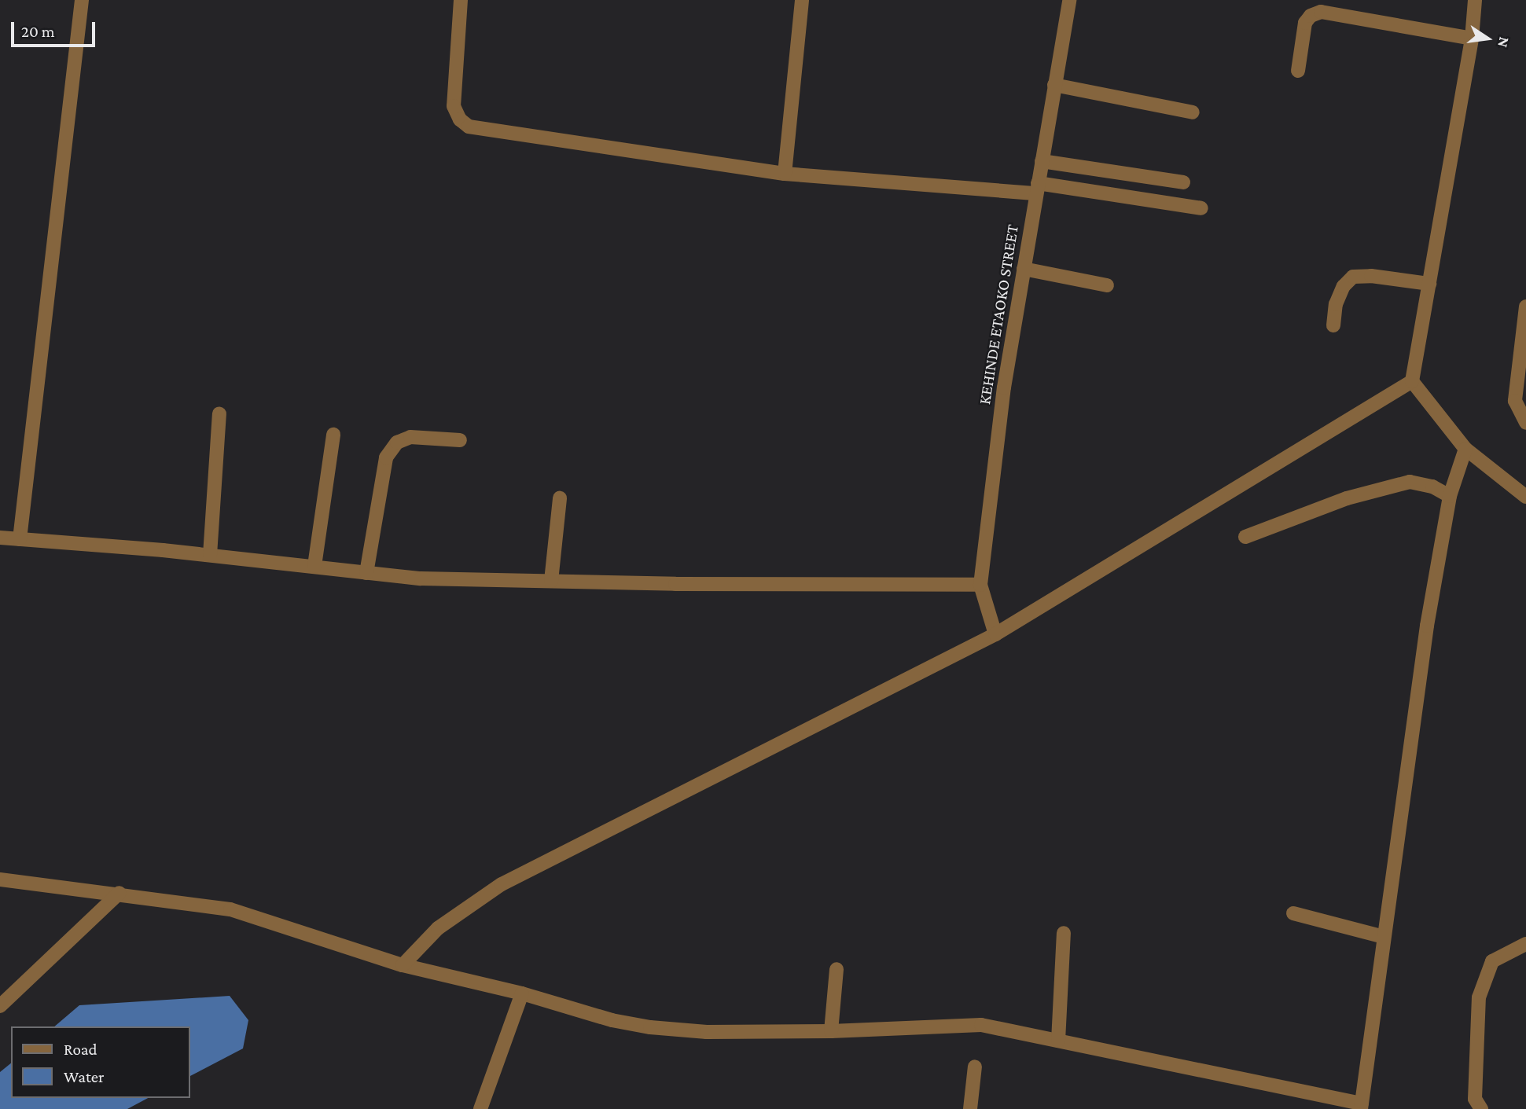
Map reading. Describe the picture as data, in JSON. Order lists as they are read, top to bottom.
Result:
{
  "streets": {
    "street": ["KEHINDE ETAOKO STREET"]
  },
  "legend": ["Road", "Water"],
  "scale_bar": "20 m",
  "north": "right"
}
